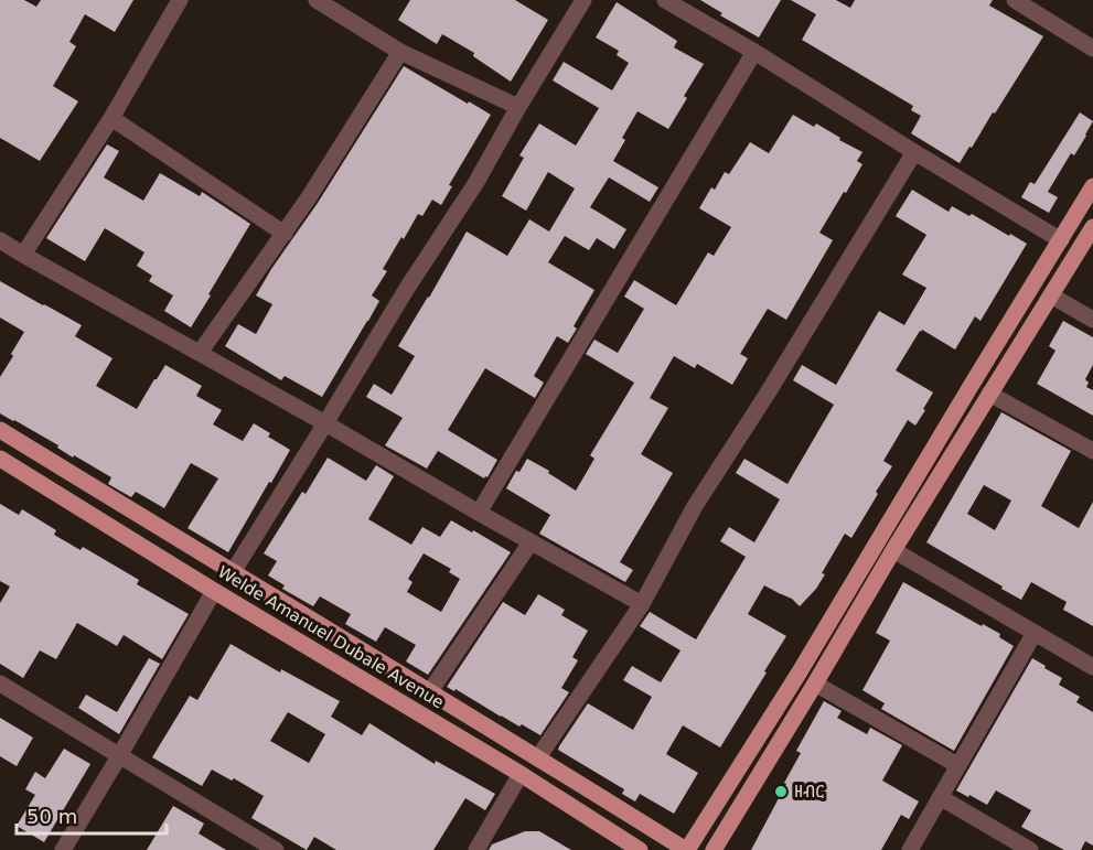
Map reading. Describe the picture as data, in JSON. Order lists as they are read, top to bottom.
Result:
{
  "streets": {
    "main road": ["Welde Amanuel Dubale Avenue"]
  },
  "places": ["ዘብር"],
  "scale_bar": "50 m"
}
